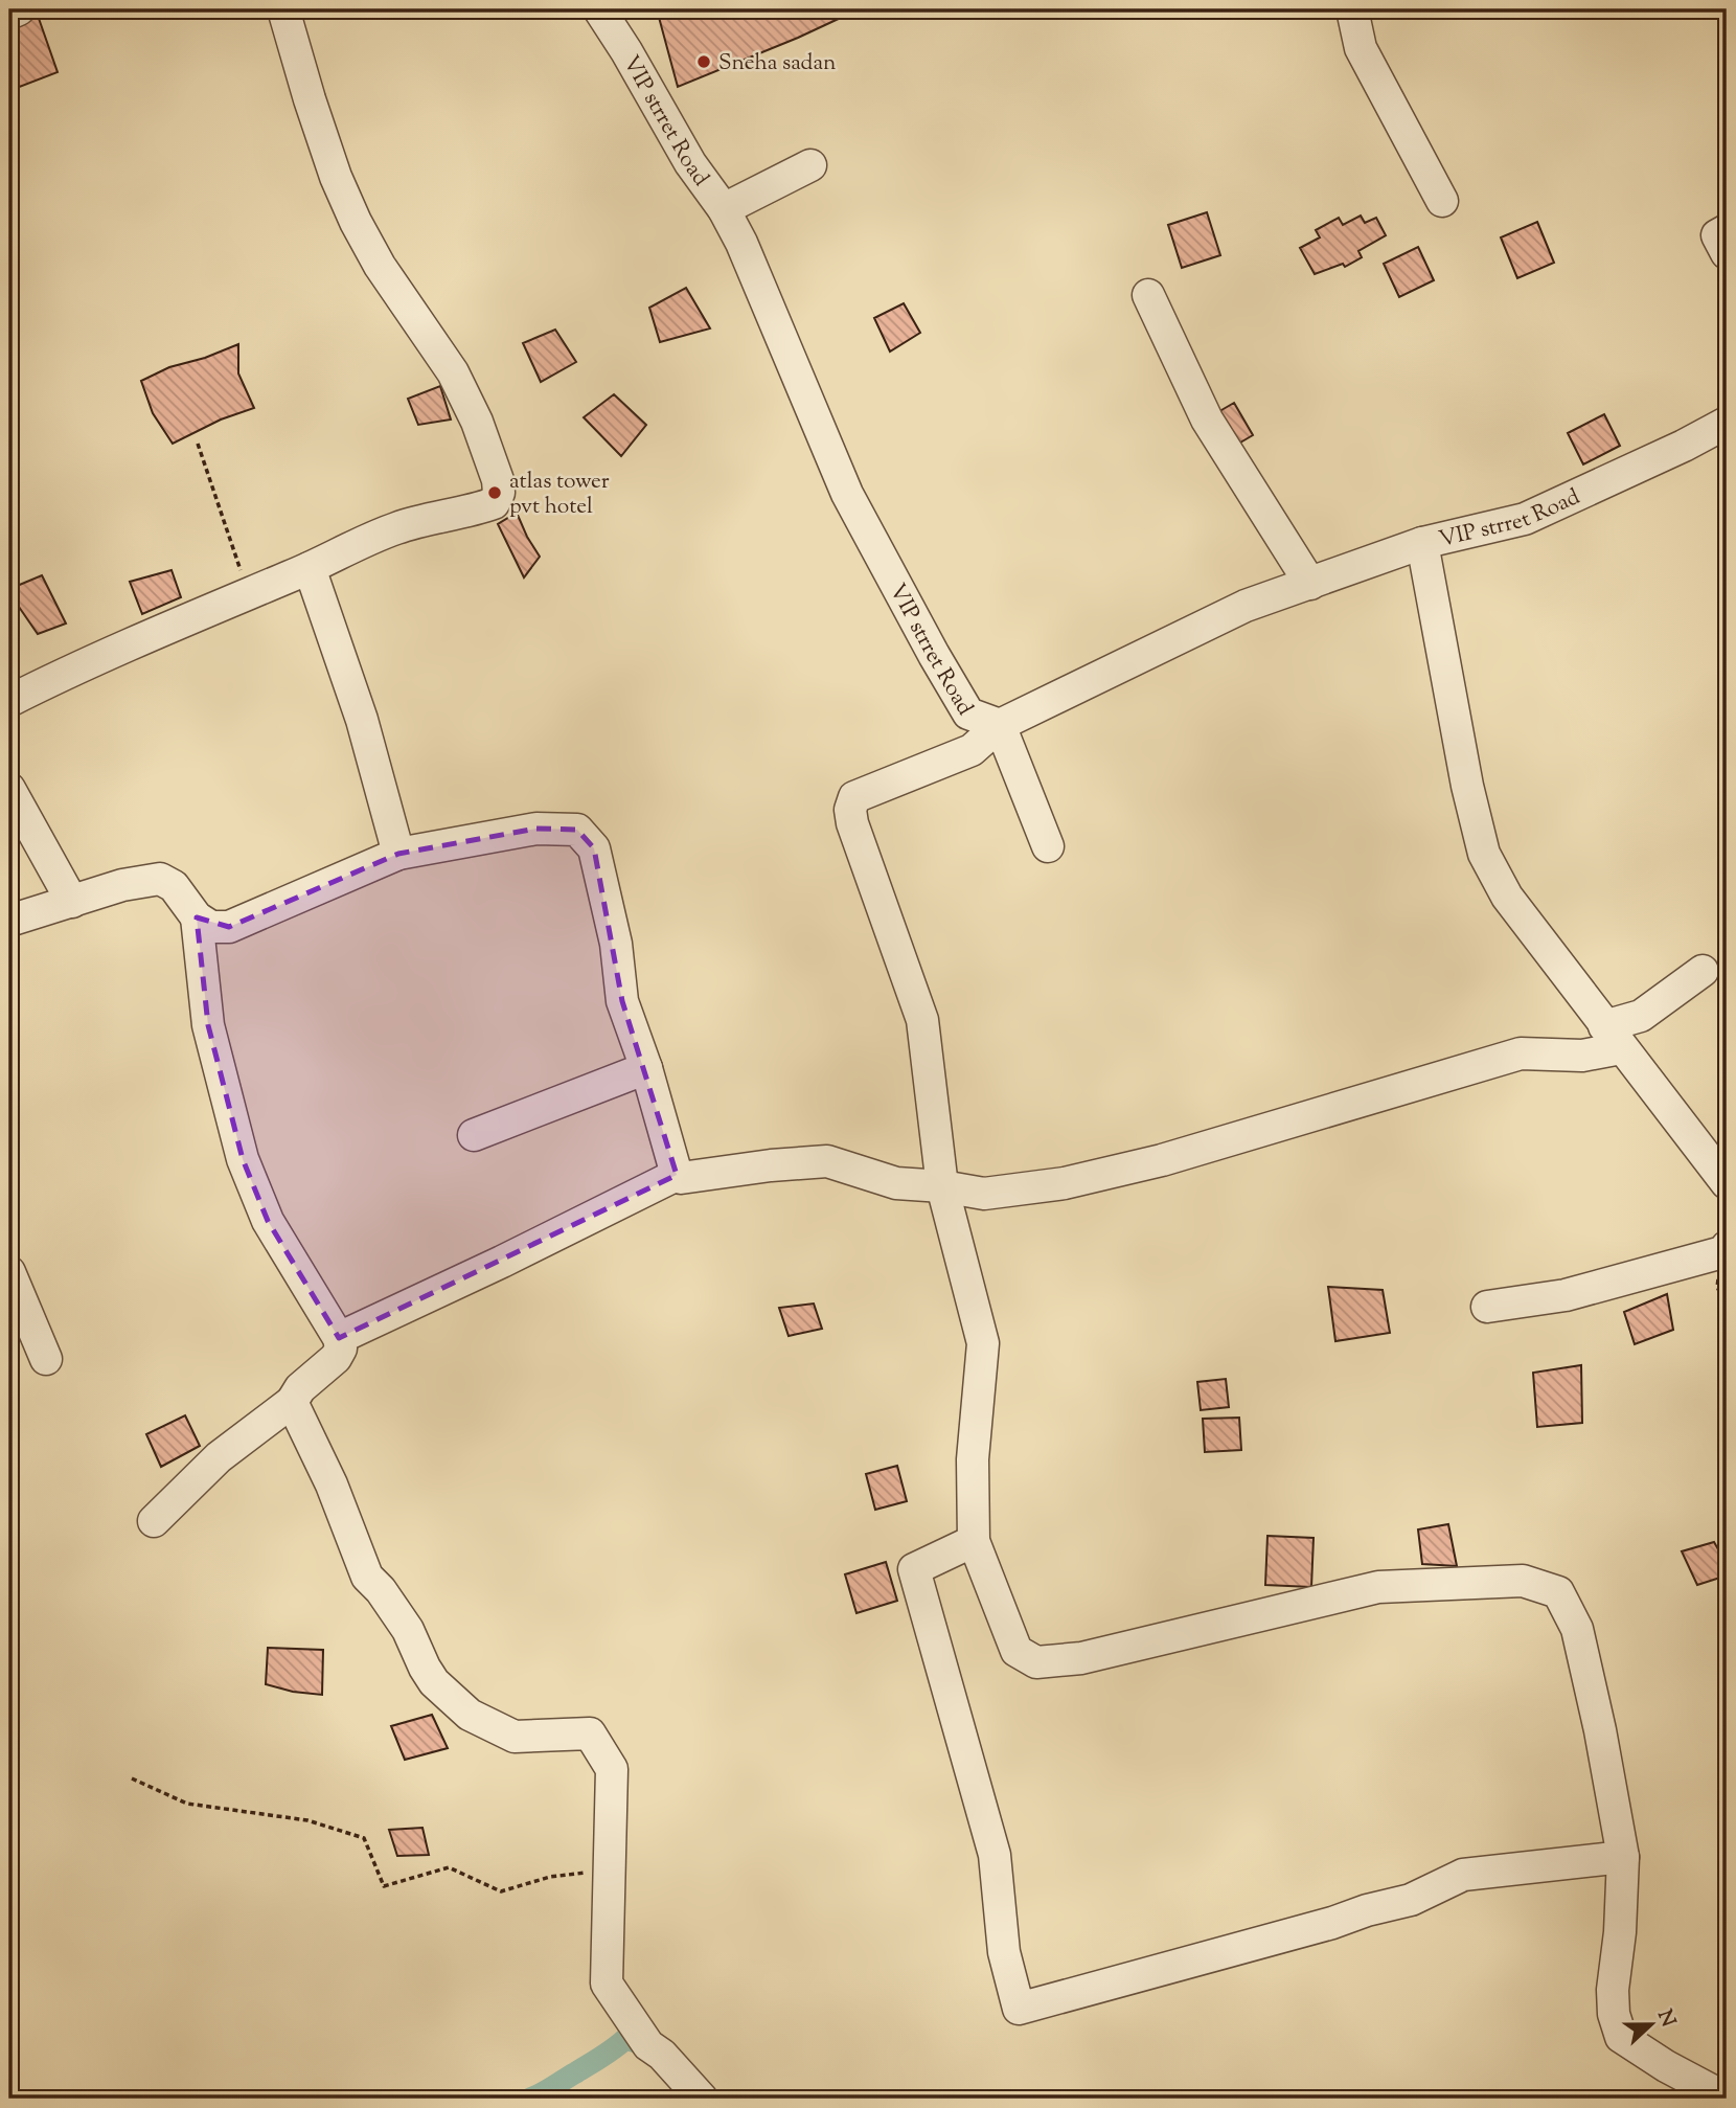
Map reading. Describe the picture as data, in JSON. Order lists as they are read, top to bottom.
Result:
{
  "streets": {
    "street": ["VIP strret Road"]
  },
  "places": ["Sneha sadan", "atlas tower pvt hotel"],
  "north": "right"
}
